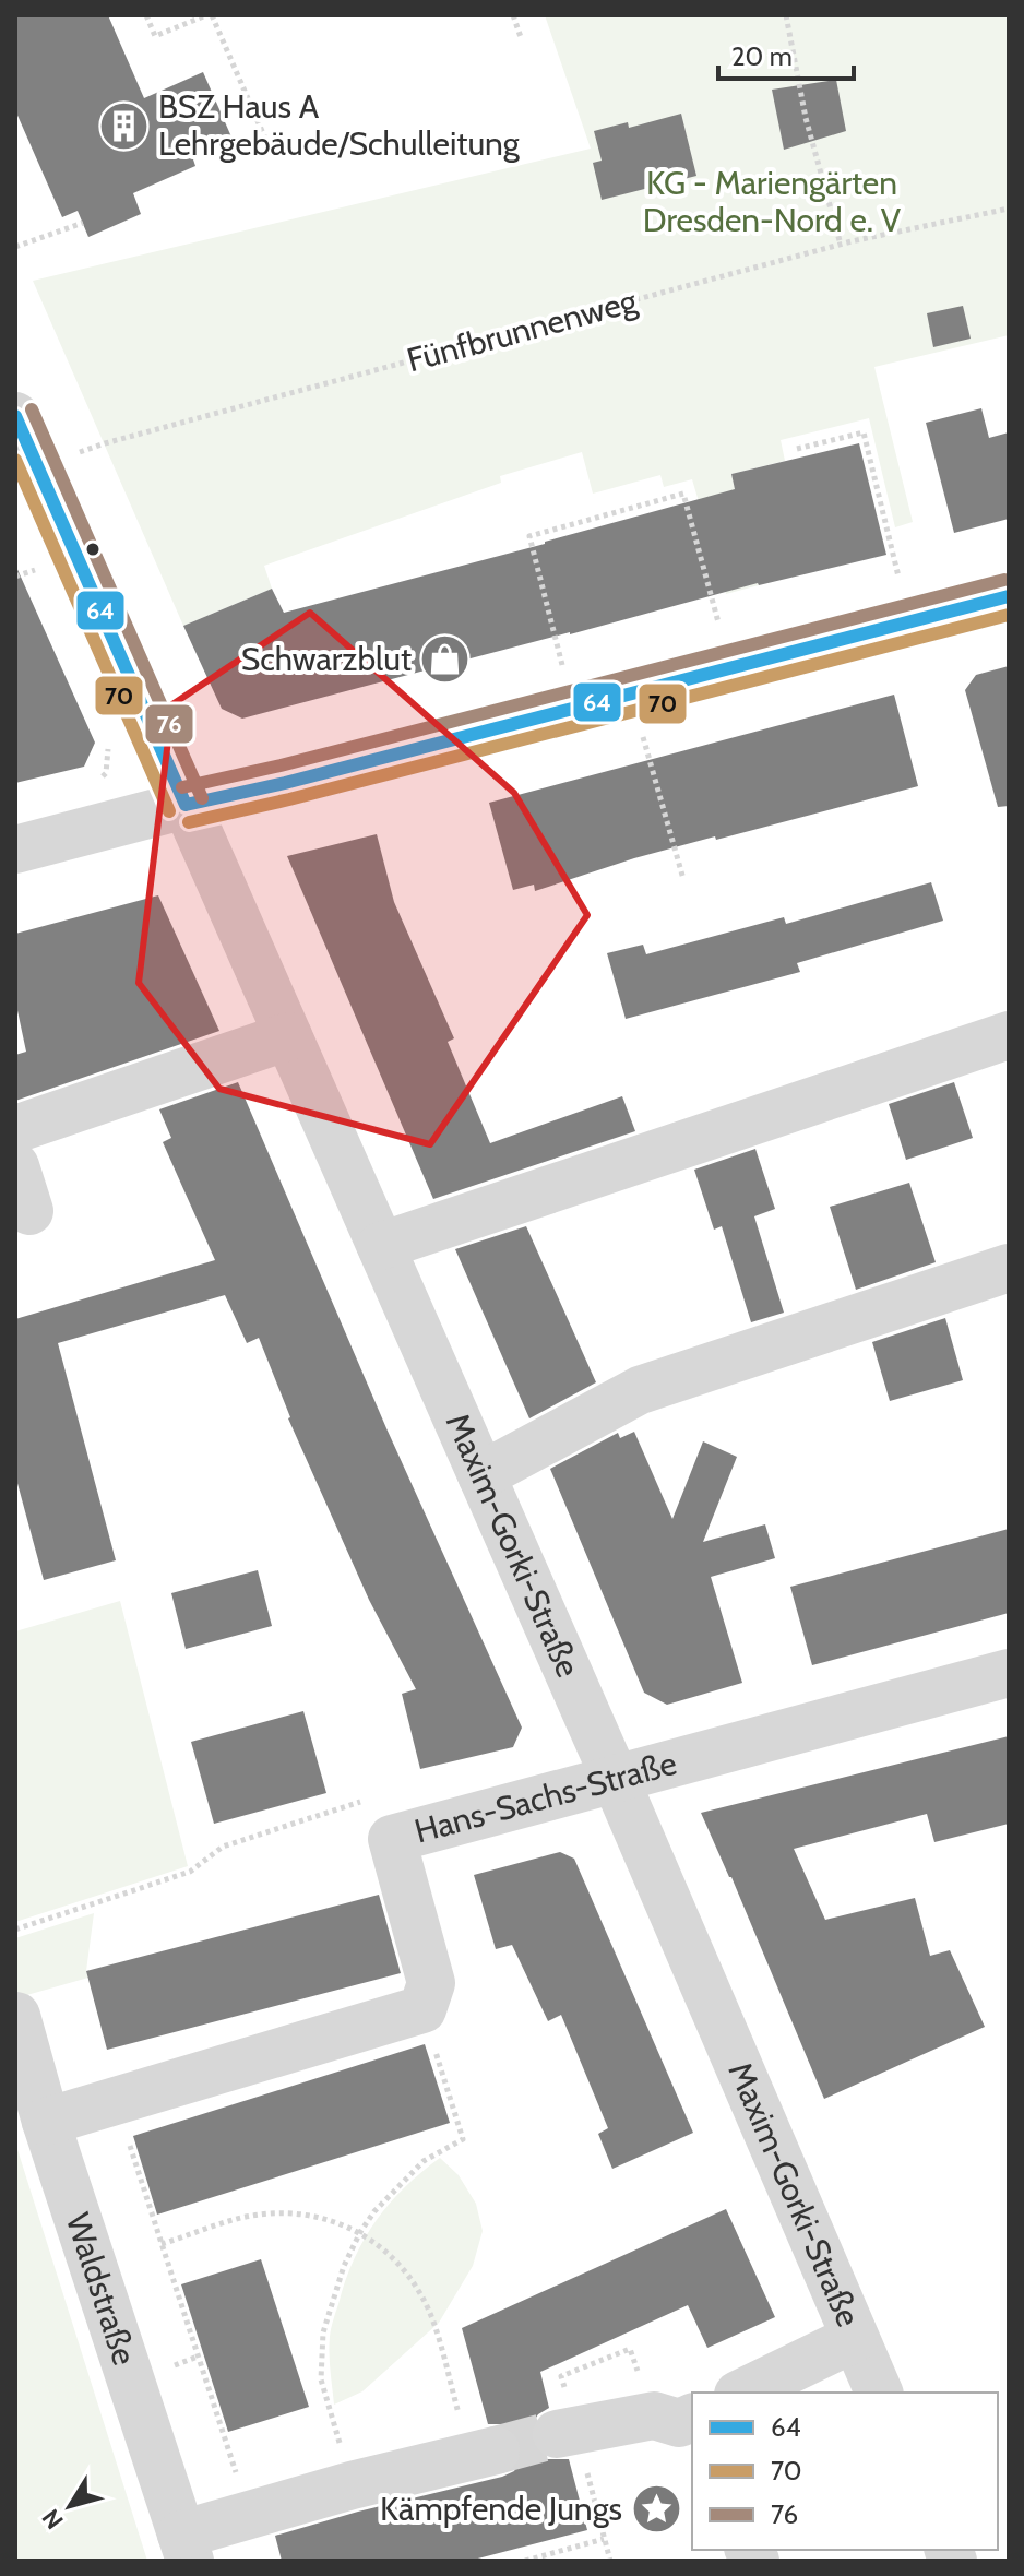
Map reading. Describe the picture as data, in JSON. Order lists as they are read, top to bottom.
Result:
{
  "streets": {
    "street": ["Maxim-Gorki-Straße", "Hans-Sachs-Straße", "Waldstraße"],
    "path": ["Fünfbrunnenweg"]
  },
  "crossings": [
    ["Fünfbrunnenweg", "Maxim-Gorki-Straße"],
    ["Maxim-Gorki-Straße", "Hans-Sachs-Straße"]
  ],
  "parks": ["KG - Mariengärten Dresden-Nord e. V"],
  "places": {
    "building": ["BSZ Haus A Lehrgebäude/Schulleitung"],
    "shop": ["Schwarzblut"],
    "place": ["Kämpfende Jungs"]
  },
  "lines": ["transit line 76", "transit line 64", "transit line 70"],
  "legend": ["64", "70", "76"],
  "scale_bar": "20 m",
  "north": "bottom left"
}
